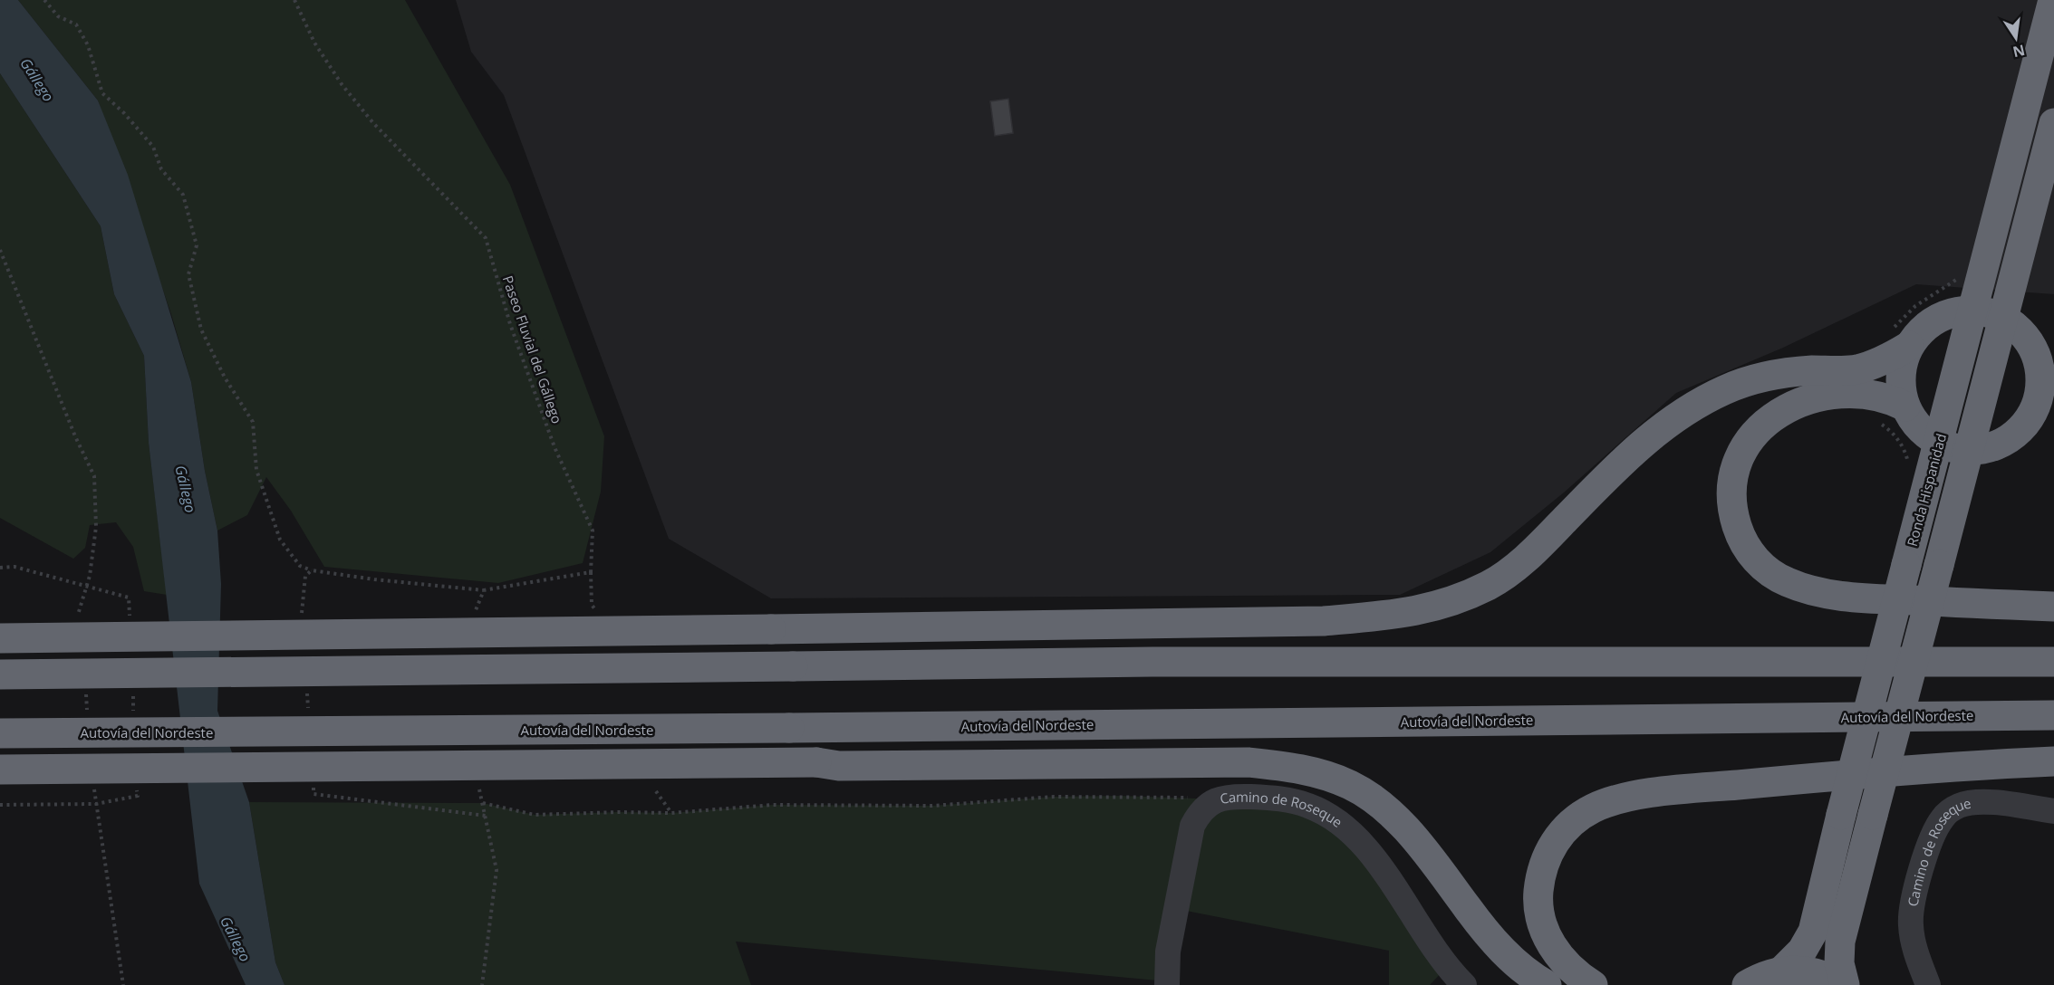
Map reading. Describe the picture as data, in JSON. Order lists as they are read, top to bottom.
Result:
{
  "streets": {
    "highway": ["Ronda Hispanidad", "Autovía del Nordeste"],
    "street": ["Camino de Roseque"],
    "path": ["Paseo Fluvial del Gállego"]
  },
  "water": ["Gállego"],
  "north": "bottom"
}
